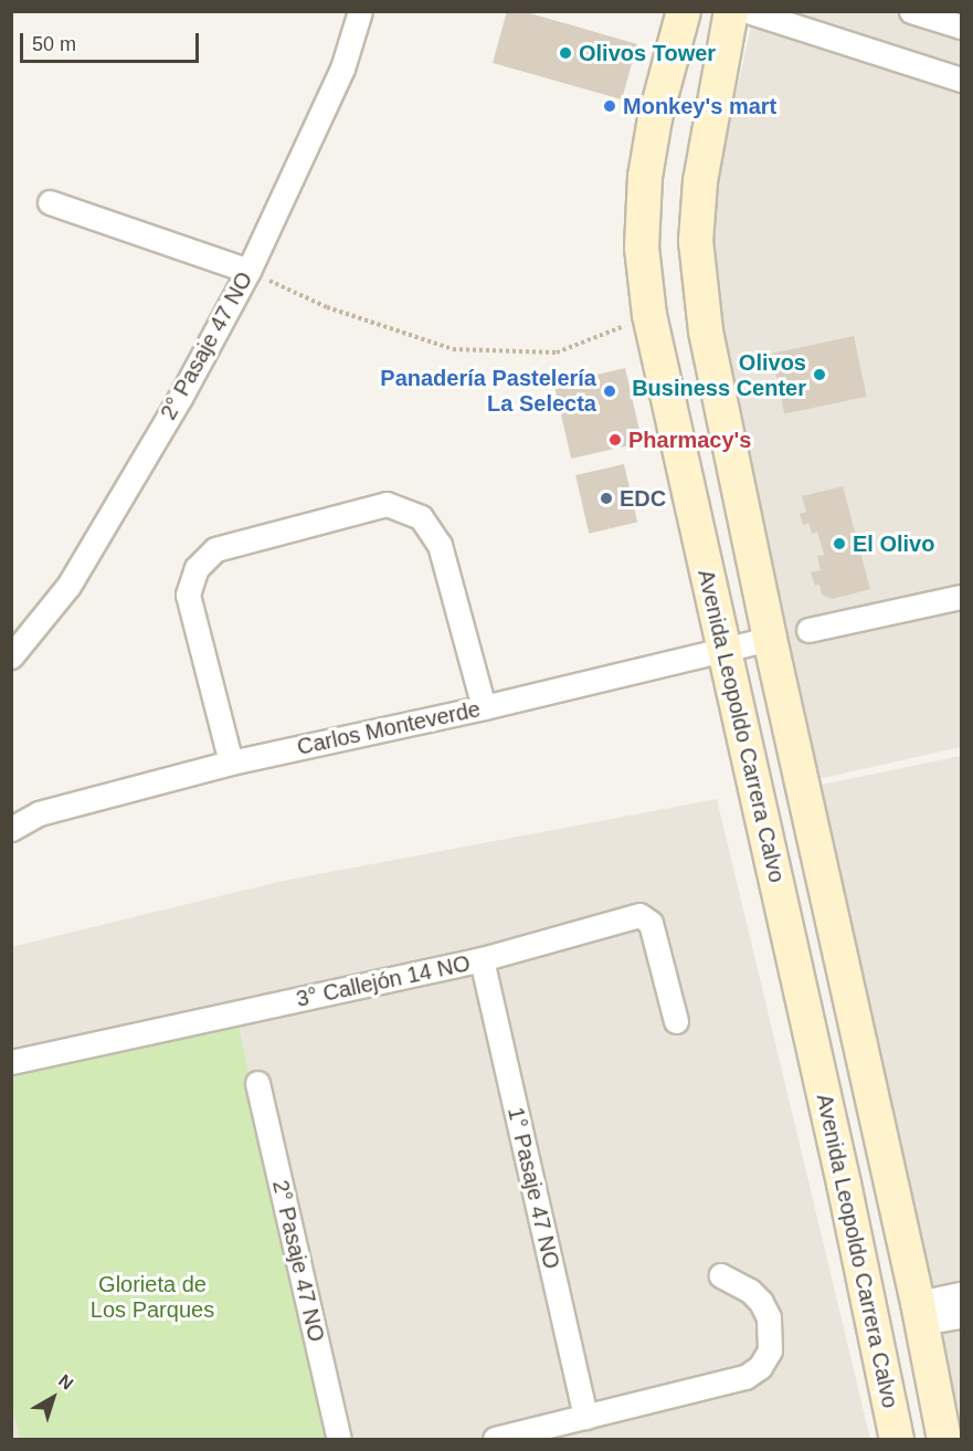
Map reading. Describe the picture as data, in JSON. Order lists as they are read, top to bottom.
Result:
{
  "streets": {
    "main road": ["Avenida Leopoldo Carrera Calvo"],
    "street": [
      "2° Pasaje 47 NO",
      "Carlos Monteverde",
      "3° Callejón 14 NO",
      "1° Pasaje 47 NO"
    ]
  },
  "crossings": [
    ["Avenida Leopoldo Carrera Calvo", "Carlos Monteverde"],
    ["3° Callejón 14 NO", "1° Pasaje 47 NO"]
  ],
  "parks": ["Glorieta de Los Parques"],
  "places": [
    "Olivos Tower",
    "Monkey's mart",
    "Olivos Business Center",
    "Panadería Pastelería La Selecta",
    "Pharmacy's",
    "EDC",
    "El Olivo"
  ],
  "scale_bar": "50 m",
  "north": "top right"
}
